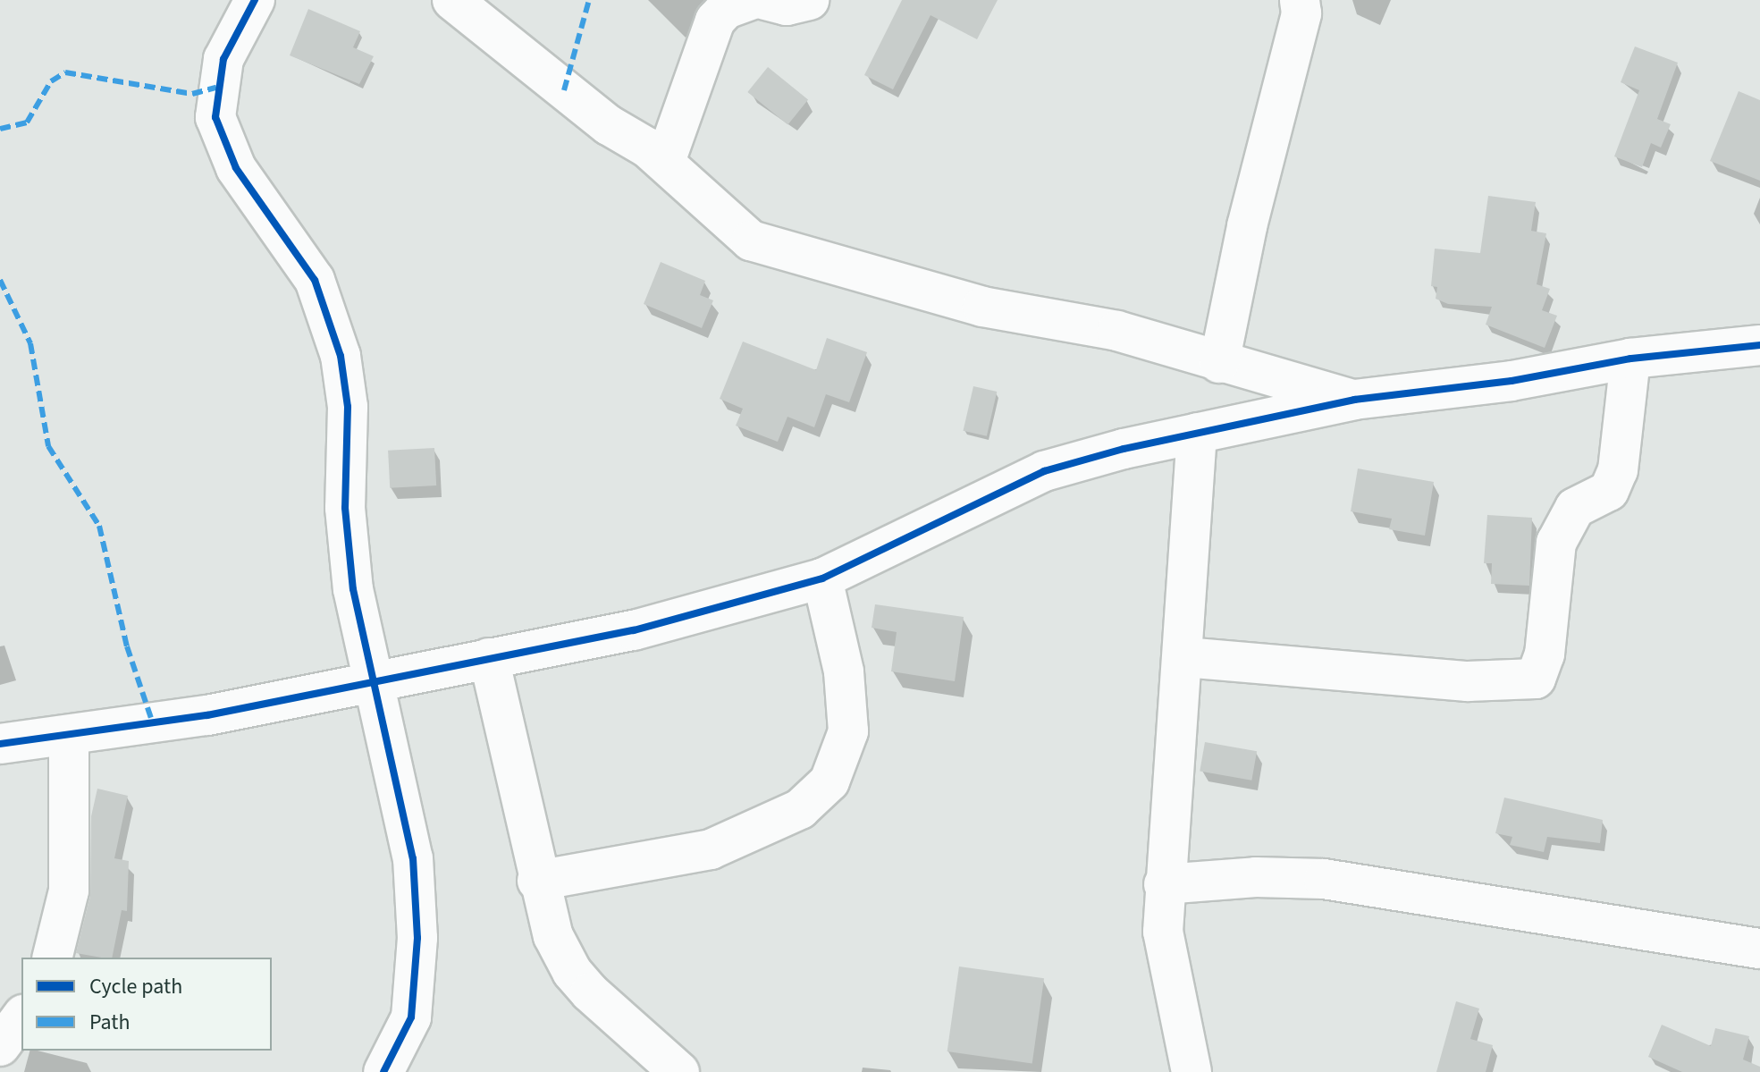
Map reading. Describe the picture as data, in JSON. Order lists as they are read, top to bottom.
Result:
{
  "legend": ["Cycle path", "Path"]
}
